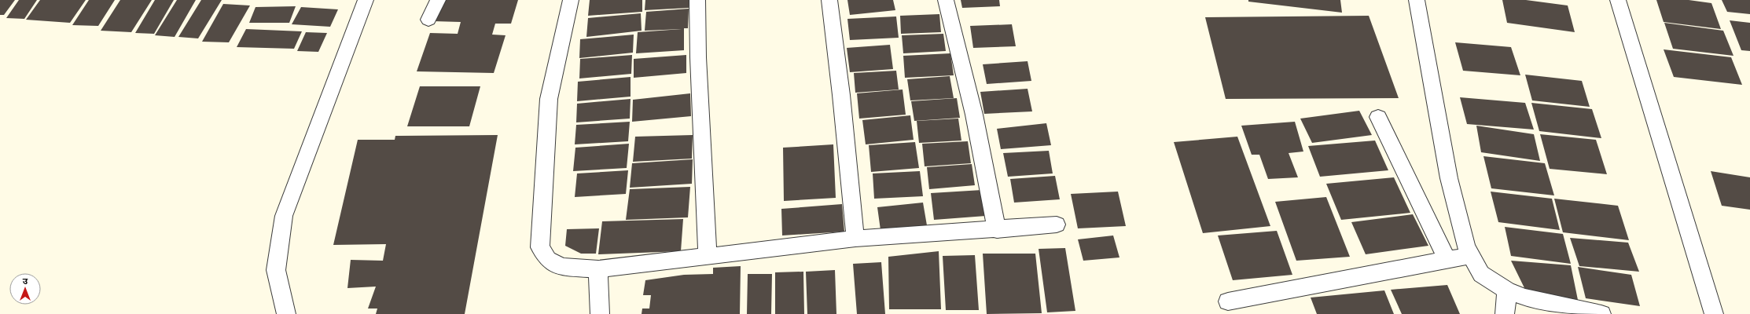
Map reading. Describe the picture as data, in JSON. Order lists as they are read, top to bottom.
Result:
{
  "north": "top"
}
